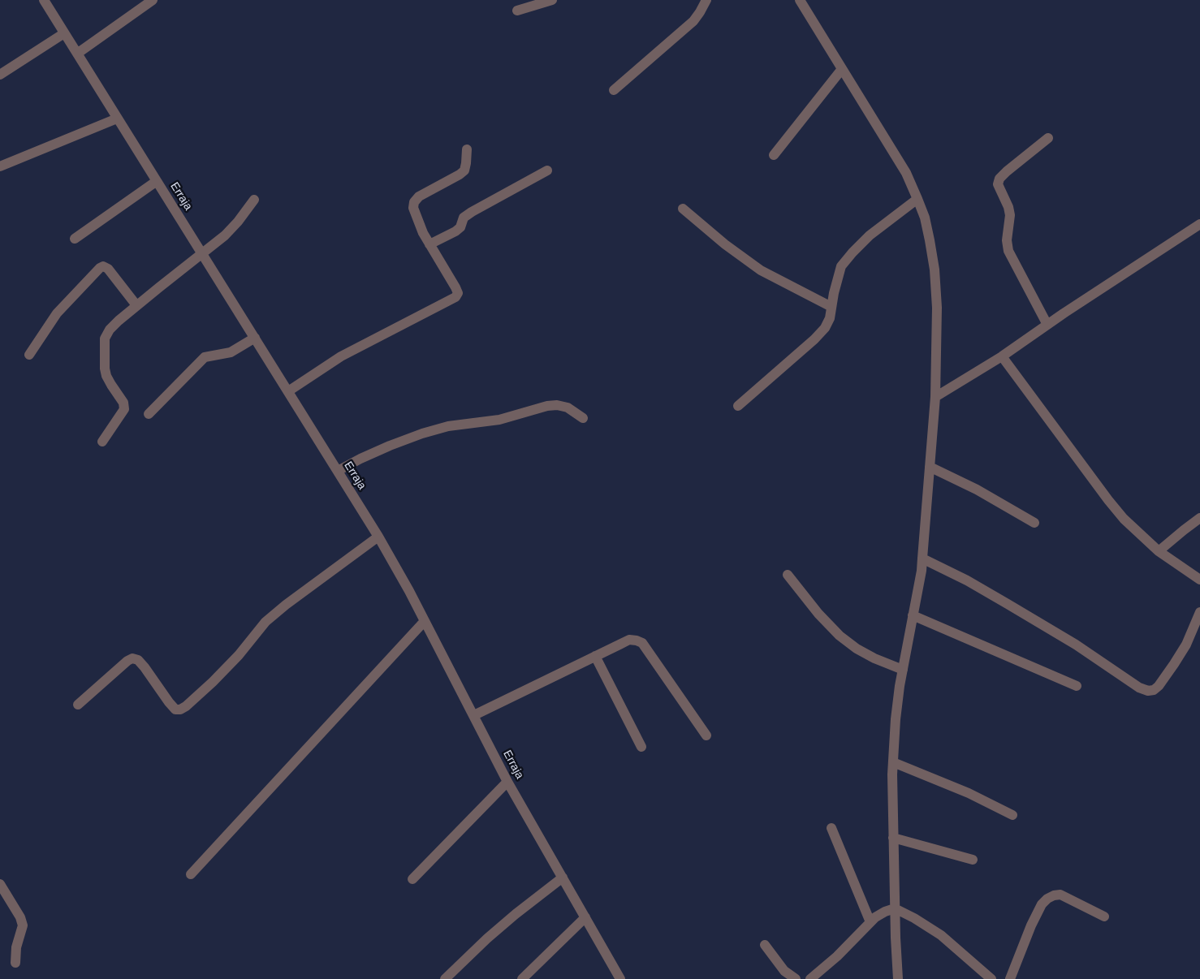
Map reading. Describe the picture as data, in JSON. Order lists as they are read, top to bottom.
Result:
{
  "streets": {
    "street": ["Erraja"]
  }
}
